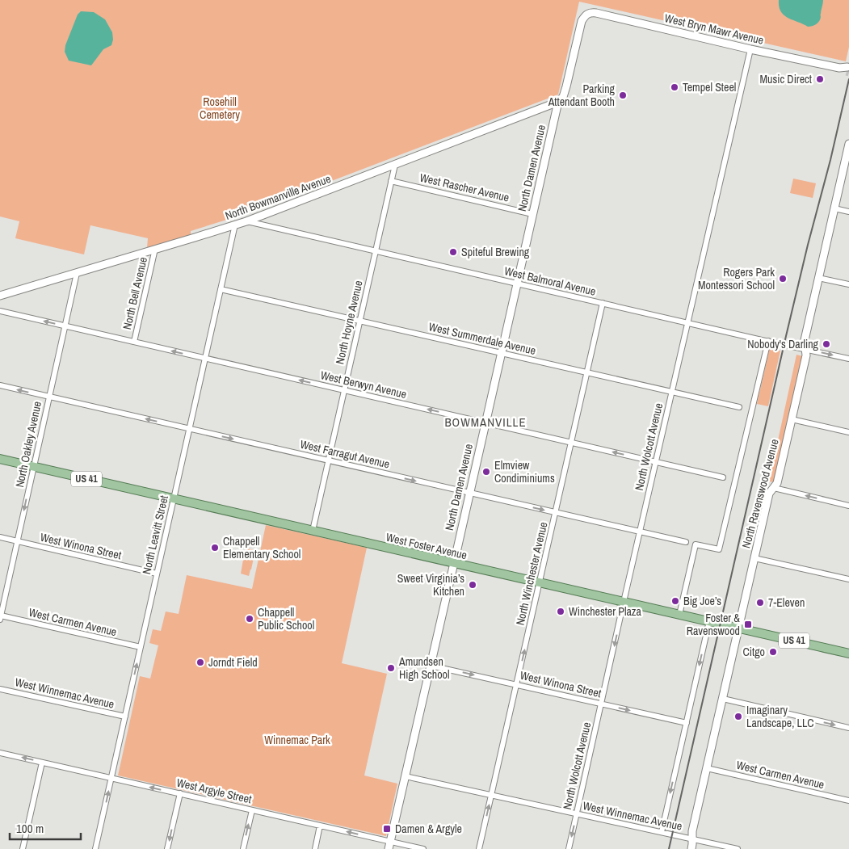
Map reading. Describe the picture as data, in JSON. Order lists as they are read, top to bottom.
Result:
{
  "streets": {
    "main road": ["US 41", "West Foster Avenue"],
    "street": [
      "West Bryn Mawr Avenue",
      "North Damen Avenue",
      "West Rascher Avenue",
      "North Bowmanville Avenue",
      "West Balmoral Avenue",
      "North Bell Avenue",
      "North Hoyne Avenue",
      "West Summerdale Avenue",
      "West Berwyn Avenue",
      "North Oakley Avenue",
      "North Wolcott Avenue",
      "West Farragut Avenue",
      "North Ravenswood Avenue",
      "North Leavitt Street",
      "West Winona Street",
      "North Winchester Avenue",
      "West Carmen Avenue",
      "West Winnemac Avenue",
      "West Argyle Street"
    ]
  },
  "crossings": [
    ["West Bryn Mawr Avenue", "North Damen Avenue"],
    ["West Bryn Mawr Avenue", "North Wolcott Avenue"],
    ["North Damen Avenue", "West Rascher Avenue"],
    ["North Damen Avenue", "North Bowmanville Avenue"],
    ["North Damen Avenue", "West Balmoral Avenue"],
    ["North Damen Avenue", "West Summerdale Avenue"],
    ["North Damen Avenue", "West Berwyn Avenue"],
    ["North Damen Avenue", "West Farragut Avenue"],
    ["North Damen Avenue", "West Winona Street"],
    ["North Damen Avenue", "West Foster Avenue"],
    ["North Damen Avenue", "West Winnemac Avenue"],
    ["North Damen Avenue", "West Argyle Street"],
    ["West Rascher Avenue", "North Hoyne Avenue"],
    ["North Bowmanville Avenue", "West Balmoral Avenue"],
    ["North Bowmanville Avenue", "North Bell Avenue"],
    ["North Bowmanville Avenue", "North Hoyne Avenue"],
    ["North Bowmanville Avenue", "North Oakley Avenue"],
    ["North Bowmanville Avenue", "North Leavitt Street"],
    ["West Balmoral Avenue", "North Hoyne Avenue"],
    ["West Balmoral Avenue", "North Wolcott Avenue"],
    ["West Balmoral Avenue", "North Ravenswood Avenue"],
    ["West Balmoral Avenue", "North Winchester Avenue"],
    ["North Bell Avenue", "West Berwyn Avenue"],
    ["North Hoyne Avenue", "West Summerdale Avenue"],
    ["North Hoyne Avenue", "West Berwyn Avenue"],
    ["North Hoyne Avenue", "West Farragut Avenue"],
    ["North Hoyne Avenue", "West Foster Avenue"],
    ["West Summerdale Avenue", "North Wolcott Avenue"],
    ["West Summerdale Avenue", "North Leavitt Street"],
    ["West Summerdale Avenue", "North Winchester Avenue"],
    ["West Berwyn Avenue", "North Oakley Avenue"],
    ["West Berwyn Avenue", "North Wolcott Avenue"],
    ["West Berwyn Avenue", "North Leavitt Street"],
    ["West Berwyn Avenue", "North Winchester Avenue"],
    ["North Oakley Avenue", "West Farragut Avenue"],
    ["North Oakley Avenue", "West Winona Street"],
    ["North Oakley Avenue", "West Foster Avenue"],
    ["North Oakley Avenue", "West Carmen Avenue"],
    ["North Wolcott Avenue", "West Farragut Avenue"],
    ["North Wolcott Avenue", "West Winona Street"],
    ["North Wolcott Avenue", "West Foster Avenue"],
    ["North Wolcott Avenue", "West Winnemac Avenue"],
    ["West Farragut Avenue", "North Leavitt Street"],
    ["West Farragut Avenue", "North Winchester Avenue"],
    ["North Ravenswood Avenue", "West Foster Avenue"],
    ["North Ravenswood Avenue", "West Carmen Avenue"],
    ["North Ravenswood Avenue", "West Winnemac Avenue"],
    ["North Leavitt Street", "West Winona Street"],
    ["North Leavitt Street", "West Foster Avenue"],
    ["North Leavitt Street", "West Carmen Avenue"],
    ["North Leavitt Street", "West Winnemac Avenue"],
    ["North Leavitt Street", "West Argyle Street"],
    ["West Winona Street", "North Winchester Avenue"],
    ["West Foster Avenue", "North Winchester Avenue"],
    ["North Winchester Avenue", "West Winnemac Avenue"]
  ],
  "one_way": ["West Berwyn Avenue", "West Winona Street", "West Argyle Street"],
  "districts": ["BOWMANVILLE"],
  "parks": ["Rosehill Cemetery", "Winnemac Park"],
  "places": {
    "other": [
      "Music Direct",
      "Tempel Steel",
      "Parking Attendant Booth",
      "Spiteful Brewing",
      "Rogers Park Montessori School",
      "Nobody's Darling",
      "Elmview Condiminiums",
      "Chappell Elementary School",
      "Sweet Virginia’s Kitchen",
      "Big Joe’s",
      "7-Eleven",
      "Winchester Plaza",
      "Chappell Public School",
      "Citgo",
      "Jorndt Field",
      "Amundsen High School",
      "Imaginary Landscape, LLC"
    ],
    "transit": ["Foster & Ravenswood", "Damen & Argyle"]
  },
  "scale_bar": "100 m"
}
